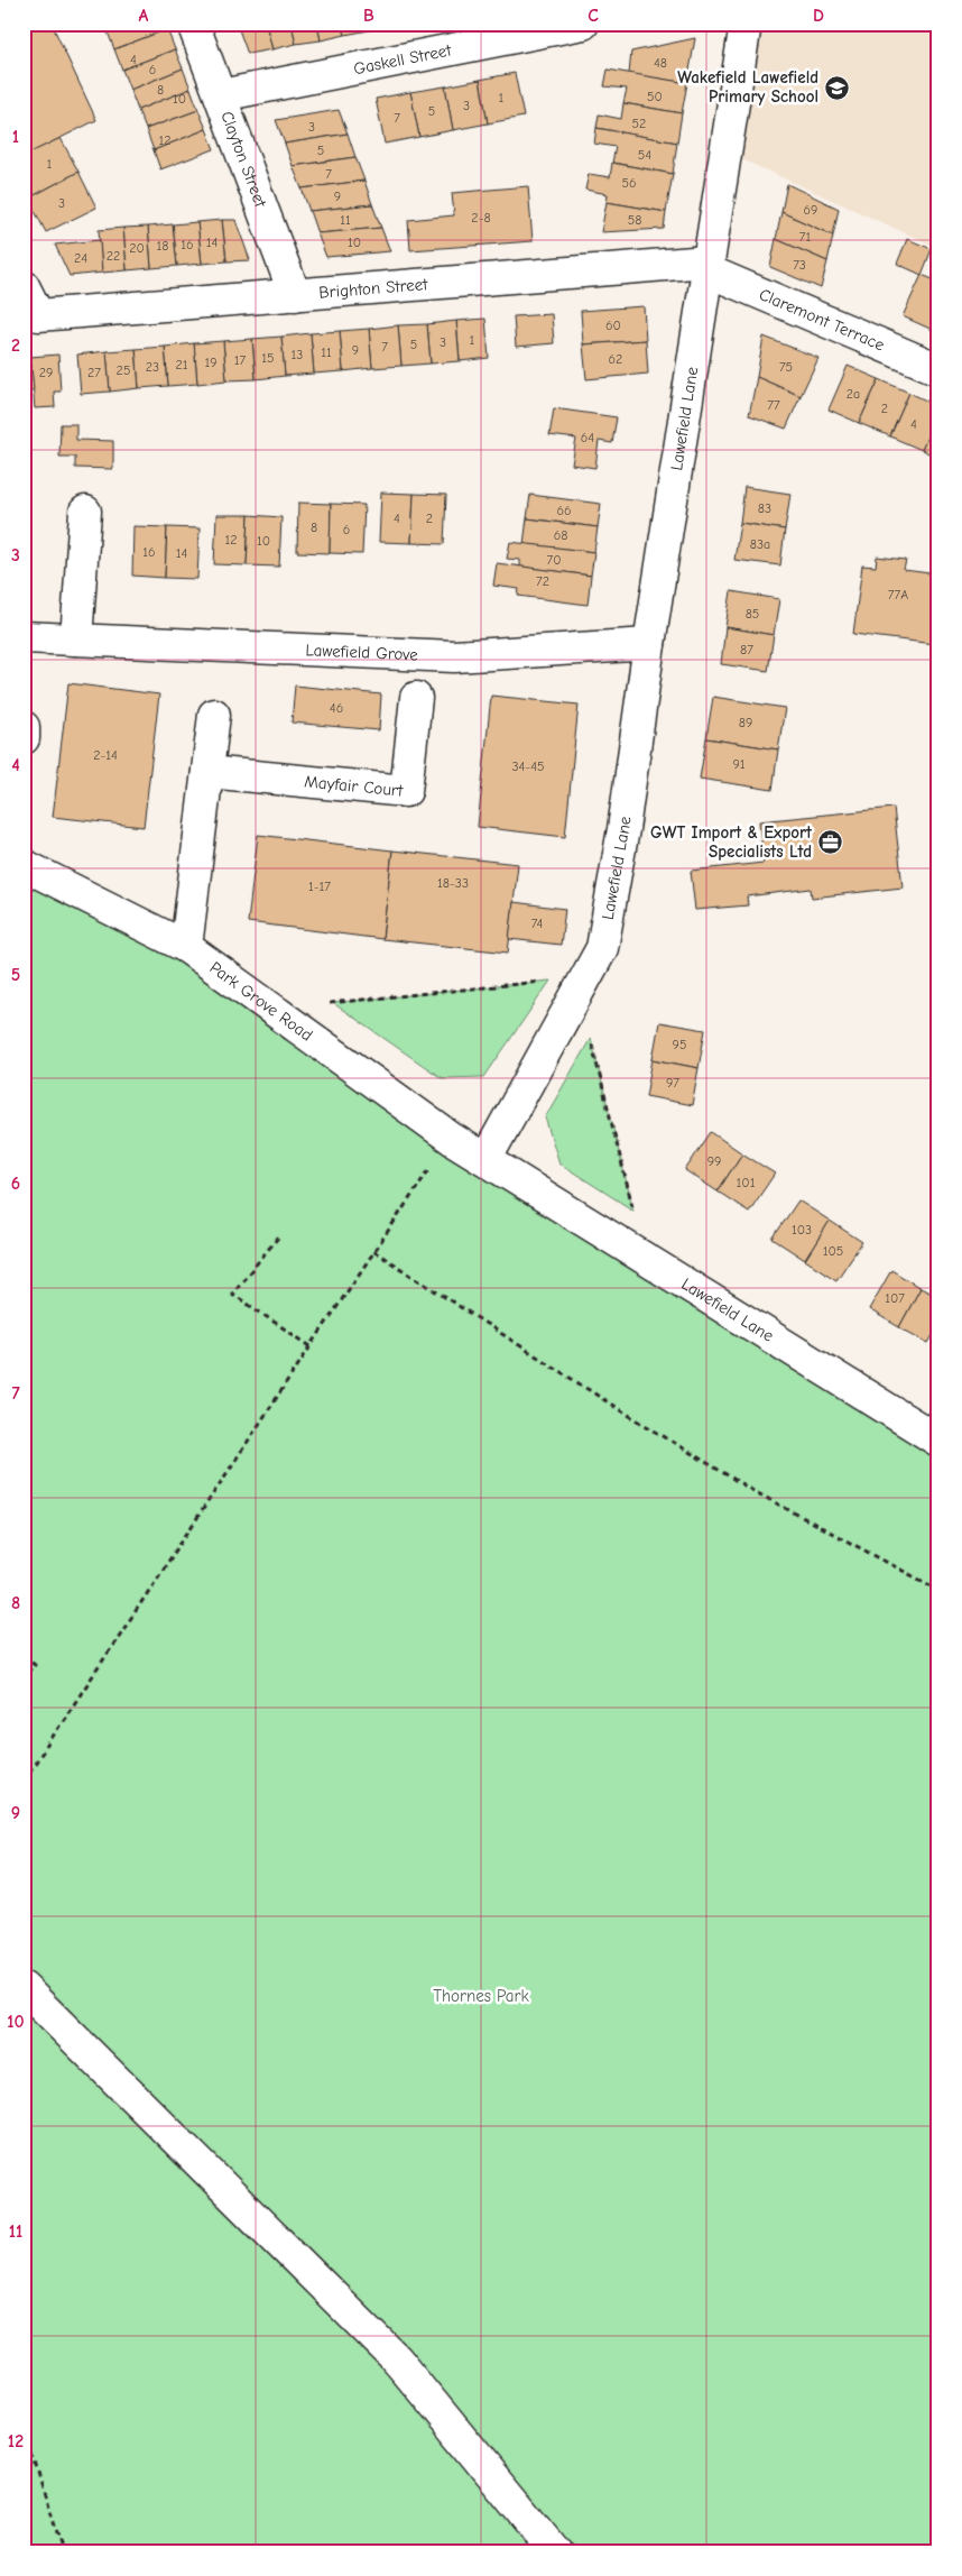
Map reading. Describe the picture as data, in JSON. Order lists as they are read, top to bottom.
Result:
{
  "streets": {
    "street": [
      "Gaskell Street",
      "Clayton Street",
      "Brighton Street",
      "Claremont Terrace",
      "Lawefield Lane",
      "Lawefield Grove",
      "Mayfair Court",
      "Park Grove Road"
    ]
  },
  "crossings": [
    ["Gaskell Street", "Clayton Street"],
    ["Clayton Street", "Brighton Street"],
    ["Brighton Street", "Claremont Terrace"],
    ["Brighton Street", "Lawefield Lane"],
    ["Claremont Terrace", "Lawefield Lane"],
    ["Lawefield Lane", "Lawefield Grove"],
    ["Lawefield Lane", "Park Grove Road"]
  ],
  "parks": ["Thornes Park"],
  "places": {
    "school or university": ["Wakefield Lawefield Primary School"],
    "office": ["GWT Import & Export Specialists Ltd"]
  },
  "house_numbers": [
    "4",
    "48",
    "6",
    "8",
    "50",
    "1",
    "10",
    "3",
    "5",
    "7",
    "52",
    "3",
    "12",
    "5",
    "54",
    "1",
    "7",
    "56",
    "9",
    "3",
    "69",
    "2-8",
    "11",
    "58",
    "71",
    "14",
    "10",
    "16",
    "18",
    "20",
    "22",
    "24",
    "73",
    "60",
    "1",
    "3",
    "5",
    "7",
    "9",
    "11",
    "13",
    "15",
    "62",
    "17",
    "19",
    "21",
    "23",
    "75",
    "25",
    "29",
    "27",
    "2a",
    "77",
    "2",
    "4",
    "64",
    "83",
    "66",
    "4",
    "2",
    "8",
    "6",
    "68",
    "12",
    "10",
    "83a",
    "16",
    "14",
    "70",
    "72",
    "77A",
    "85",
    "87",
    "46",
    "89",
    "2-14",
    "91",
    "34-45",
    "18-33",
    "1-17",
    "74",
    "95",
    "97",
    "99",
    "101",
    "103",
    "105",
    "107"
  ],
  "grid": {
    "columns": [
      "A",
      "B",
      "C",
      "D"
    ],
    "rows": [
      "1",
      "2",
      "3",
      "4",
      "5",
      "6",
      "7",
      "8",
      "9",
      "10",
      "11",
      "12"
    ]
  }
}
